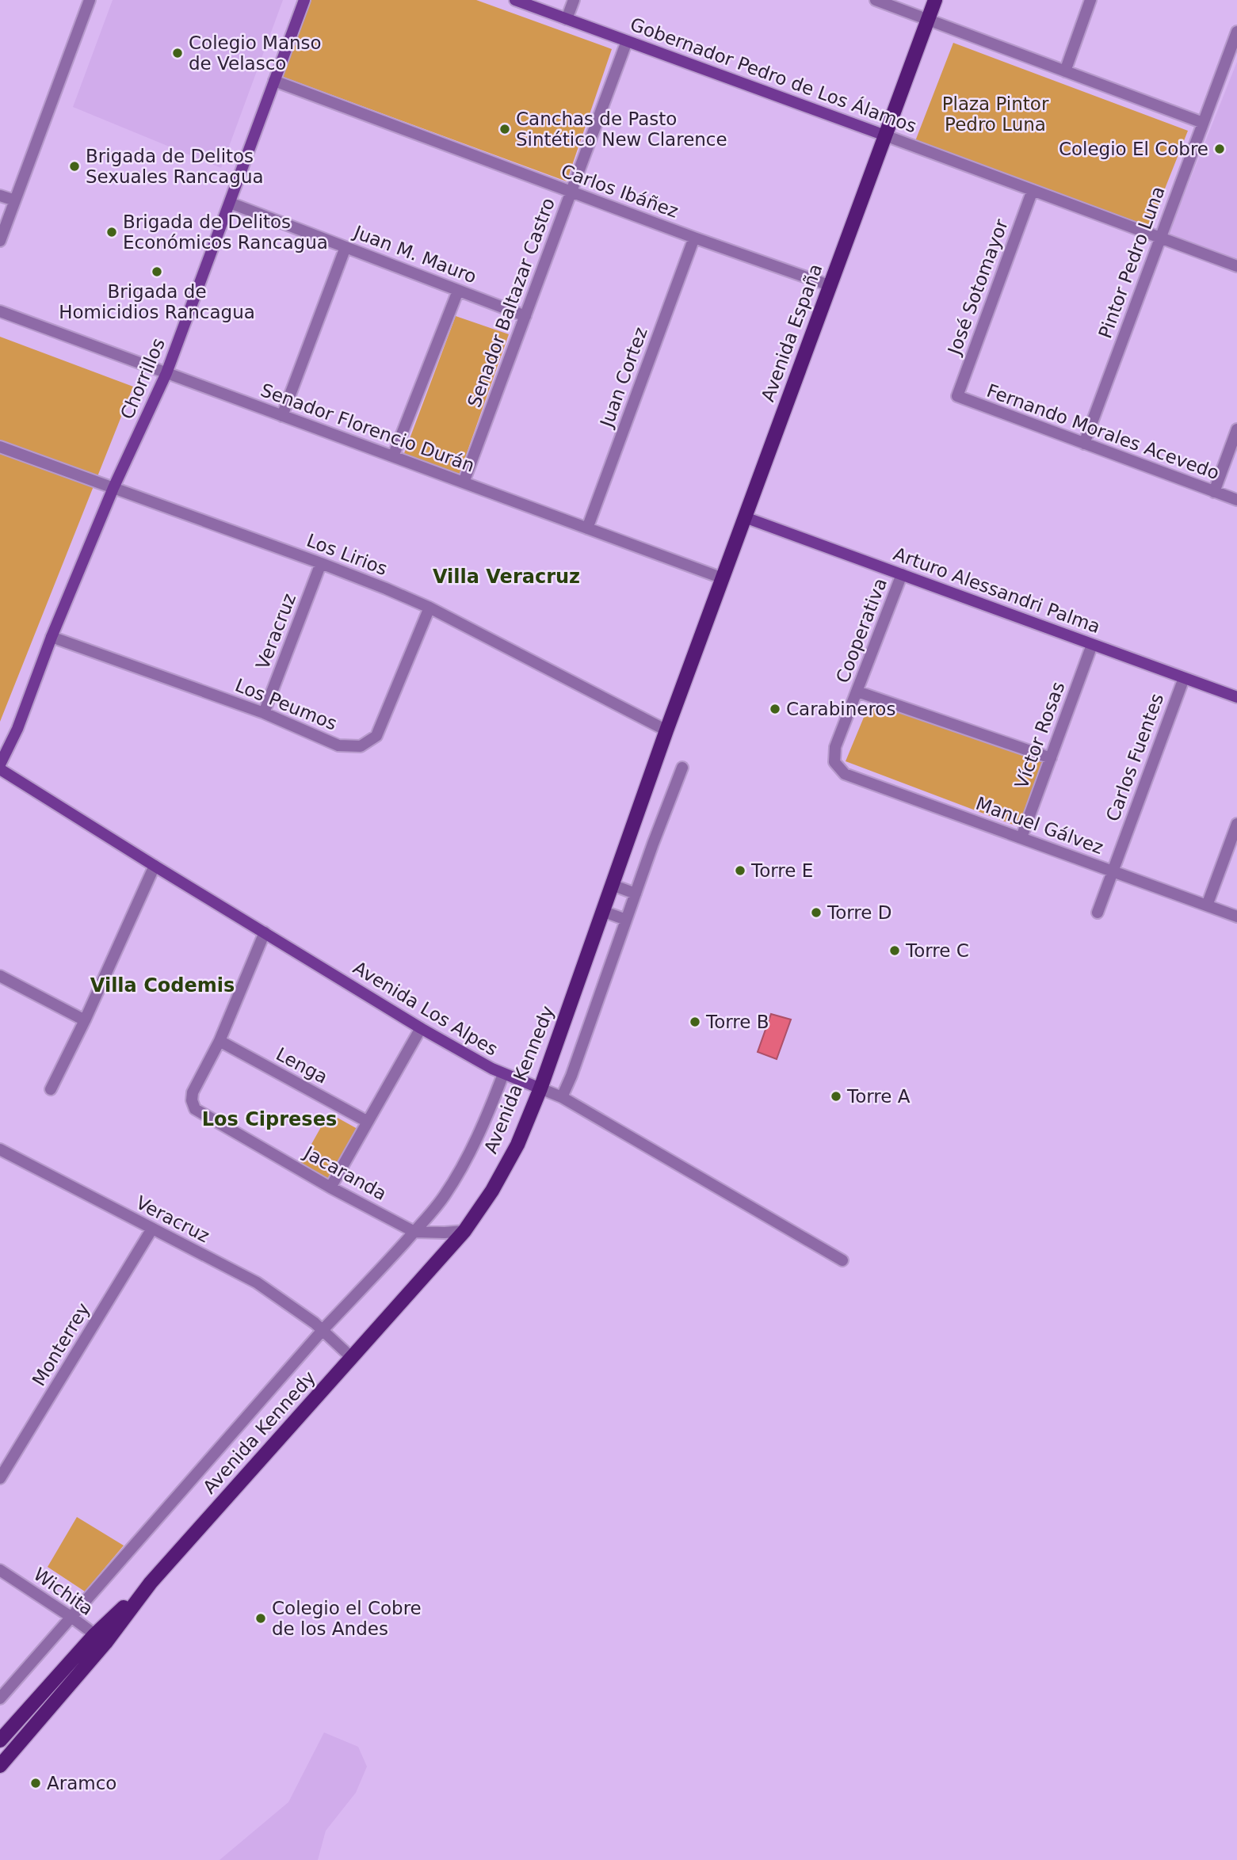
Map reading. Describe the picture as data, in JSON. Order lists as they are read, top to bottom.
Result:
{
  "streets": {
    "main road": ["Avenida España", "Avenida Kennedy"],
    "street": [
      "Gobernador Pedro de Los Álamos",
      "Carlos Ibáñez",
      "Juan M. Mauro",
      "Pintor Pedro Luna",
      "José Sotomayor",
      "Senador Baltazar Castro",
      "Juan Cortez",
      "Chorrillos",
      "Senador Florencio Durán",
      "Fernando Morales Acevedo",
      "Los Lirios",
      "Arturo Alessandri Palma",
      "Cooperativa",
      "Veracruz",
      "Los Peumos",
      "Víctor Rosas",
      "Carlos Fuentes",
      "Manuel Gálvez",
      "Avenida Los Alpes",
      "Lenga",
      "Jacaranda",
      "Monterrey",
      "Wichita"
    ]
  },
  "crossings": [
    ["Gobernador Pedro de Los Álamos", "Pintor Pedro Luna"],
    ["Gobernador Pedro de Los Álamos", "José Sotomayor"],
    ["Gobernador Pedro de Los Álamos", "Senador Baltazar Castro"],
    ["Gobernador Pedro de Los Álamos", "Avenida España"],
    ["Carlos Ibáñez", "Senador Baltazar Castro"],
    ["Carlos Ibáñez", "Avenida España"],
    ["Carlos Ibáñez", "Juan Cortez"],
    ["Carlos Ibáñez", "Chorrillos"],
    ["Juan M. Mauro", "Senador Baltazar Castro"],
    ["Juan M. Mauro", "Chorrillos"],
    ["Pintor Pedro Luna", "Fernando Morales Acevedo"],
    ["José Sotomayor", "Fernando Morales Acevedo"],
    ["Senador Baltazar Castro", "Senador Florencio Durán"],
    ["Avenida España", "Senador Florencio Durán"],
    ["Avenida España", "Arturo Alessandri Palma"],
    ["Avenida España", "Avenida Kennedy"],
    ["Juan Cortez", "Senador Florencio Durán"],
    ["Chorrillos", "Senador Florencio Durán"],
    ["Chorrillos", "Los Lirios"],
    ["Chorrillos", "Los Peumos"],
    ["Los Lirios", "Veracruz"],
    ["Los Lirios", "Los Peumos"],
    ["Los Lirios", "Avenida Kennedy"],
    ["Arturo Alessandri Palma", "Cooperativa"],
    ["Arturo Alessandri Palma", "Víctor Rosas"],
    ["Arturo Alessandri Palma", "Carlos Fuentes"],
    ["Cooperativa", "Manuel Gálvez"],
    ["Veracruz", "Los Peumos"],
    ["Veracruz", "Avenida Kennedy"],
    ["Veracruz", "Monterrey"],
    ["Víctor Rosas", "Manuel Gálvez"],
    ["Carlos Fuentes", "Manuel Gálvez"],
    ["Avenida Los Alpes", "Avenida Kennedy"],
    ["Avenida Los Alpes", "Jacaranda"],
    ["Lenga", "Jacaranda"],
    ["Avenida Kennedy", "Jacaranda"],
    ["Avenida Kennedy", "Wichita"]
  ],
  "districts": ["Villa Veracruz", "Villa Codemis", "Los Cipreses"],
  "parks": ["Plaza Pintor Pedro Luna"],
  "places": [
    "Colegio Manso de Velasco",
    "Canchas de Pasto Sintético New Clarence",
    "Colegio El Cobre",
    "Brigada de Delitos Sexuales Rancagua",
    "Brigada de Delitos Económicos Rancagua",
    "Brigada de Homicidios Rancagua",
    "Carabineros",
    "Torre E",
    "Torre D",
    "Torre C",
    "Torre B",
    "Torre A",
    "Colegio el Cobre de los Andes",
    "Aramco"
  ]
}
